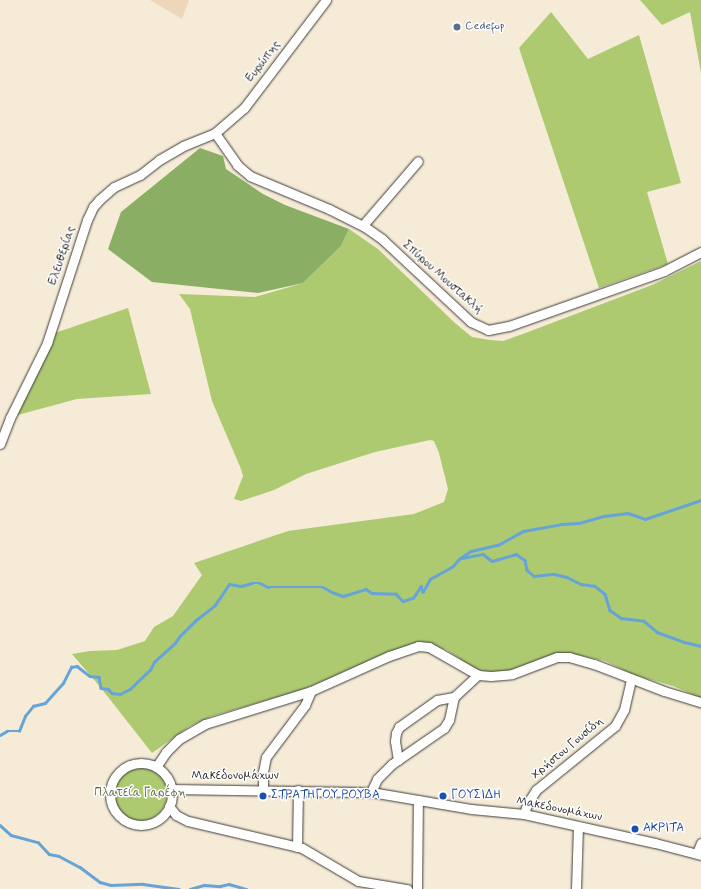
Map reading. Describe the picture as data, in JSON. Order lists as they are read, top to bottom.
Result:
{
  "streets": {
    "street": [
      "Ευρώπης",
      "Ελευθερίας",
      "Σπύρου Μουστακλή",
      "Χρήστου Γουσίδη",
      "Μακεδονομάχων"
    ]
  },
  "crossings": [
    ["Ευρώπης", "Ελευθερίας"],
    ["Ευρώπης", "Σπύρου Μουστακλή"],
    ["Ελευθερίας", "Σπύρου Μουστακλή"],
    ["Χρήστου Γουσίδη", "Μακεδονομάχων"]
  ],
  "parks": ["Πλατεία Γαρέφη"],
  "places": [
    "Cedefop",
    "ΣΤΡΑΤΗΓΟΥ ΡΟΥΒΑ",
    "ΓΟΥΣΙΔΗ",
    "ΑΚΡΙΤΑ"
  ]
}
